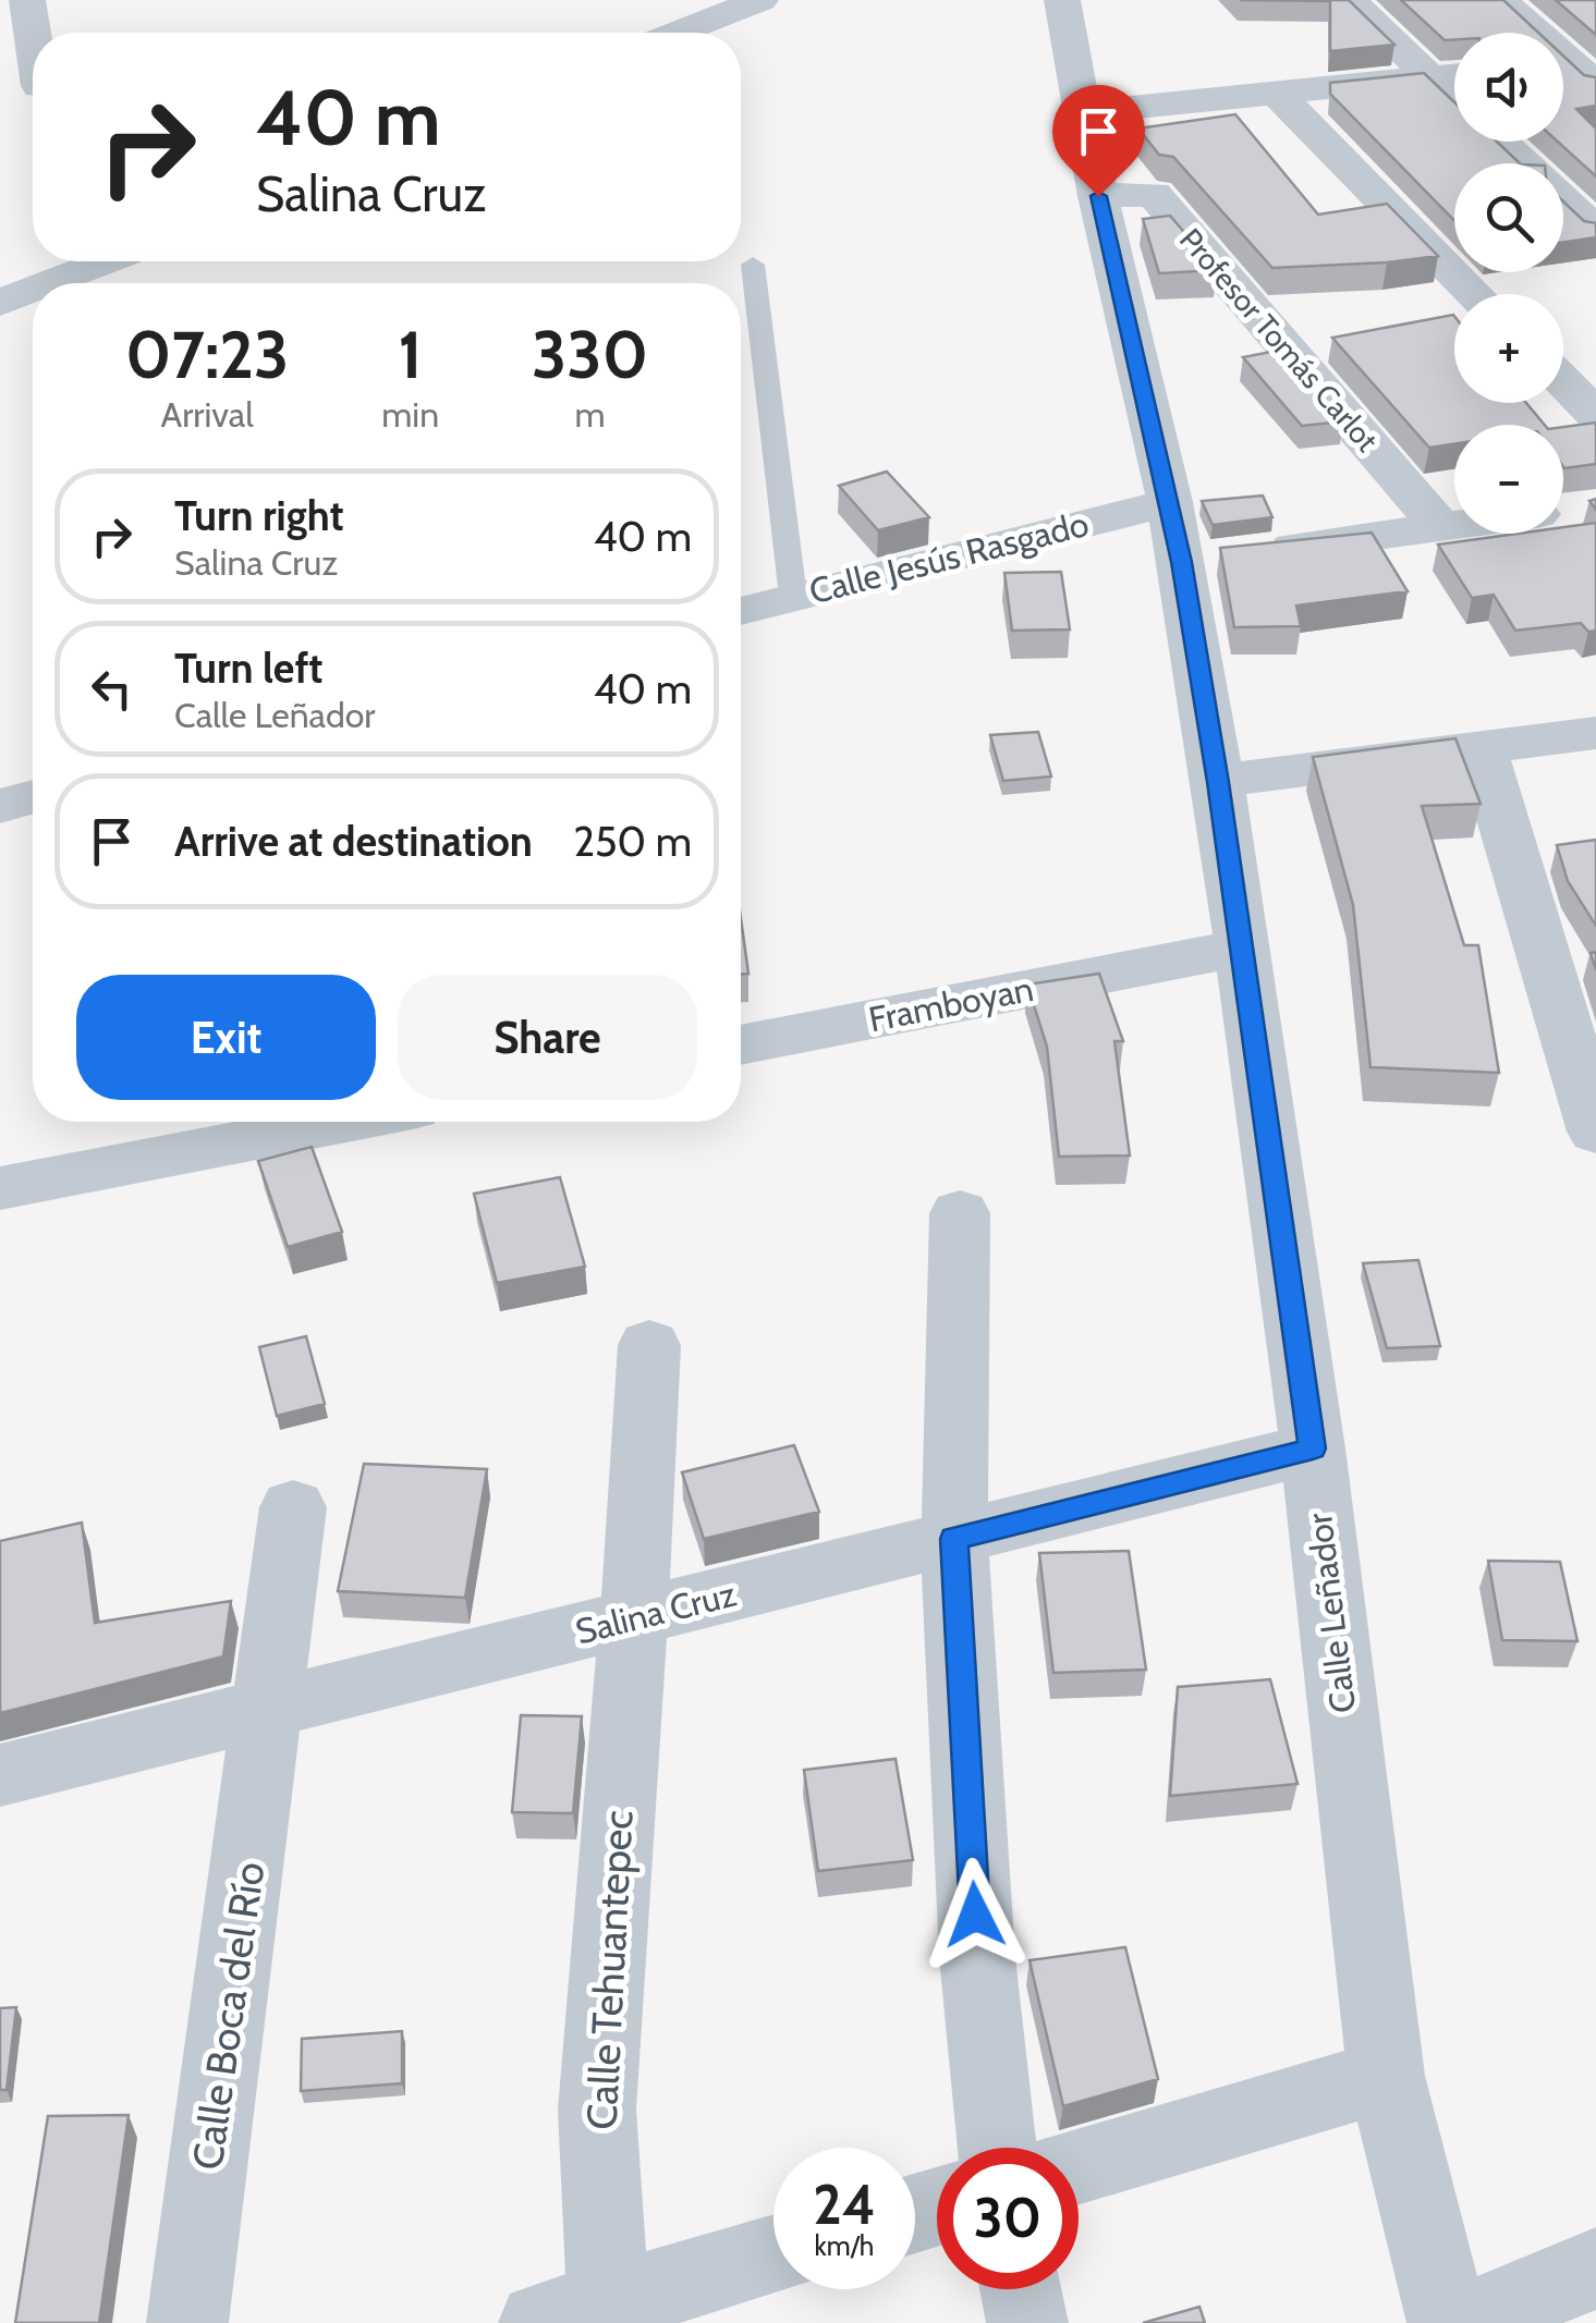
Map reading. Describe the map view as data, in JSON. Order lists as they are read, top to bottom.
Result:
{
  "streets": {
    "street": [
      "Profesor Tomás Carlot",
      "Calle Jesús Rasgado",
      "Framboyan",
      "Salina Cruz",
      "Calle Leñador",
      "Calle Tehuantepec",
      "Calle Boca del Río"
    ]
  },
  "crossings": [
    ["Profesor Tomás Carlot", "Calle Jesús Rasgado"],
    ["Profesor Tomás Carlot", "Calle Leñador"],
    ["Calle Jesús Rasgado", "Calle Leñador"],
    ["Framboyan", "Calle Leñador"],
    ["Salina Cruz", "Calle Leñador"],
    ["Salina Cruz", "Calle Tehuantepec"],
    ["Salina Cruz", "Calle Boca del Río"]
  ],
  "page": {
    "map_buttons": ["+", "−"],
    "turn": ["40 m", "Salina Cruz"],
    "eta": [
      "07:23",
      "Arrival",
      "1",
      "min",
      "330",
      "m"
    ],
    "list": [
      {
        "name": "Turn right",
        "note": "Salina Cruz",
        "value": "40 m"
      },
      {
        "name": "Turn left",
        "note": "Calle Leñador",
        "value": "40 m"
      },
      {
        "name": "Arrive at destination",
        "value": "250 m"
      }
    ],
    "buttons": ["Exit", "Share"],
    "speed": "24 km/h",
    "limit": "30"
  }
}
